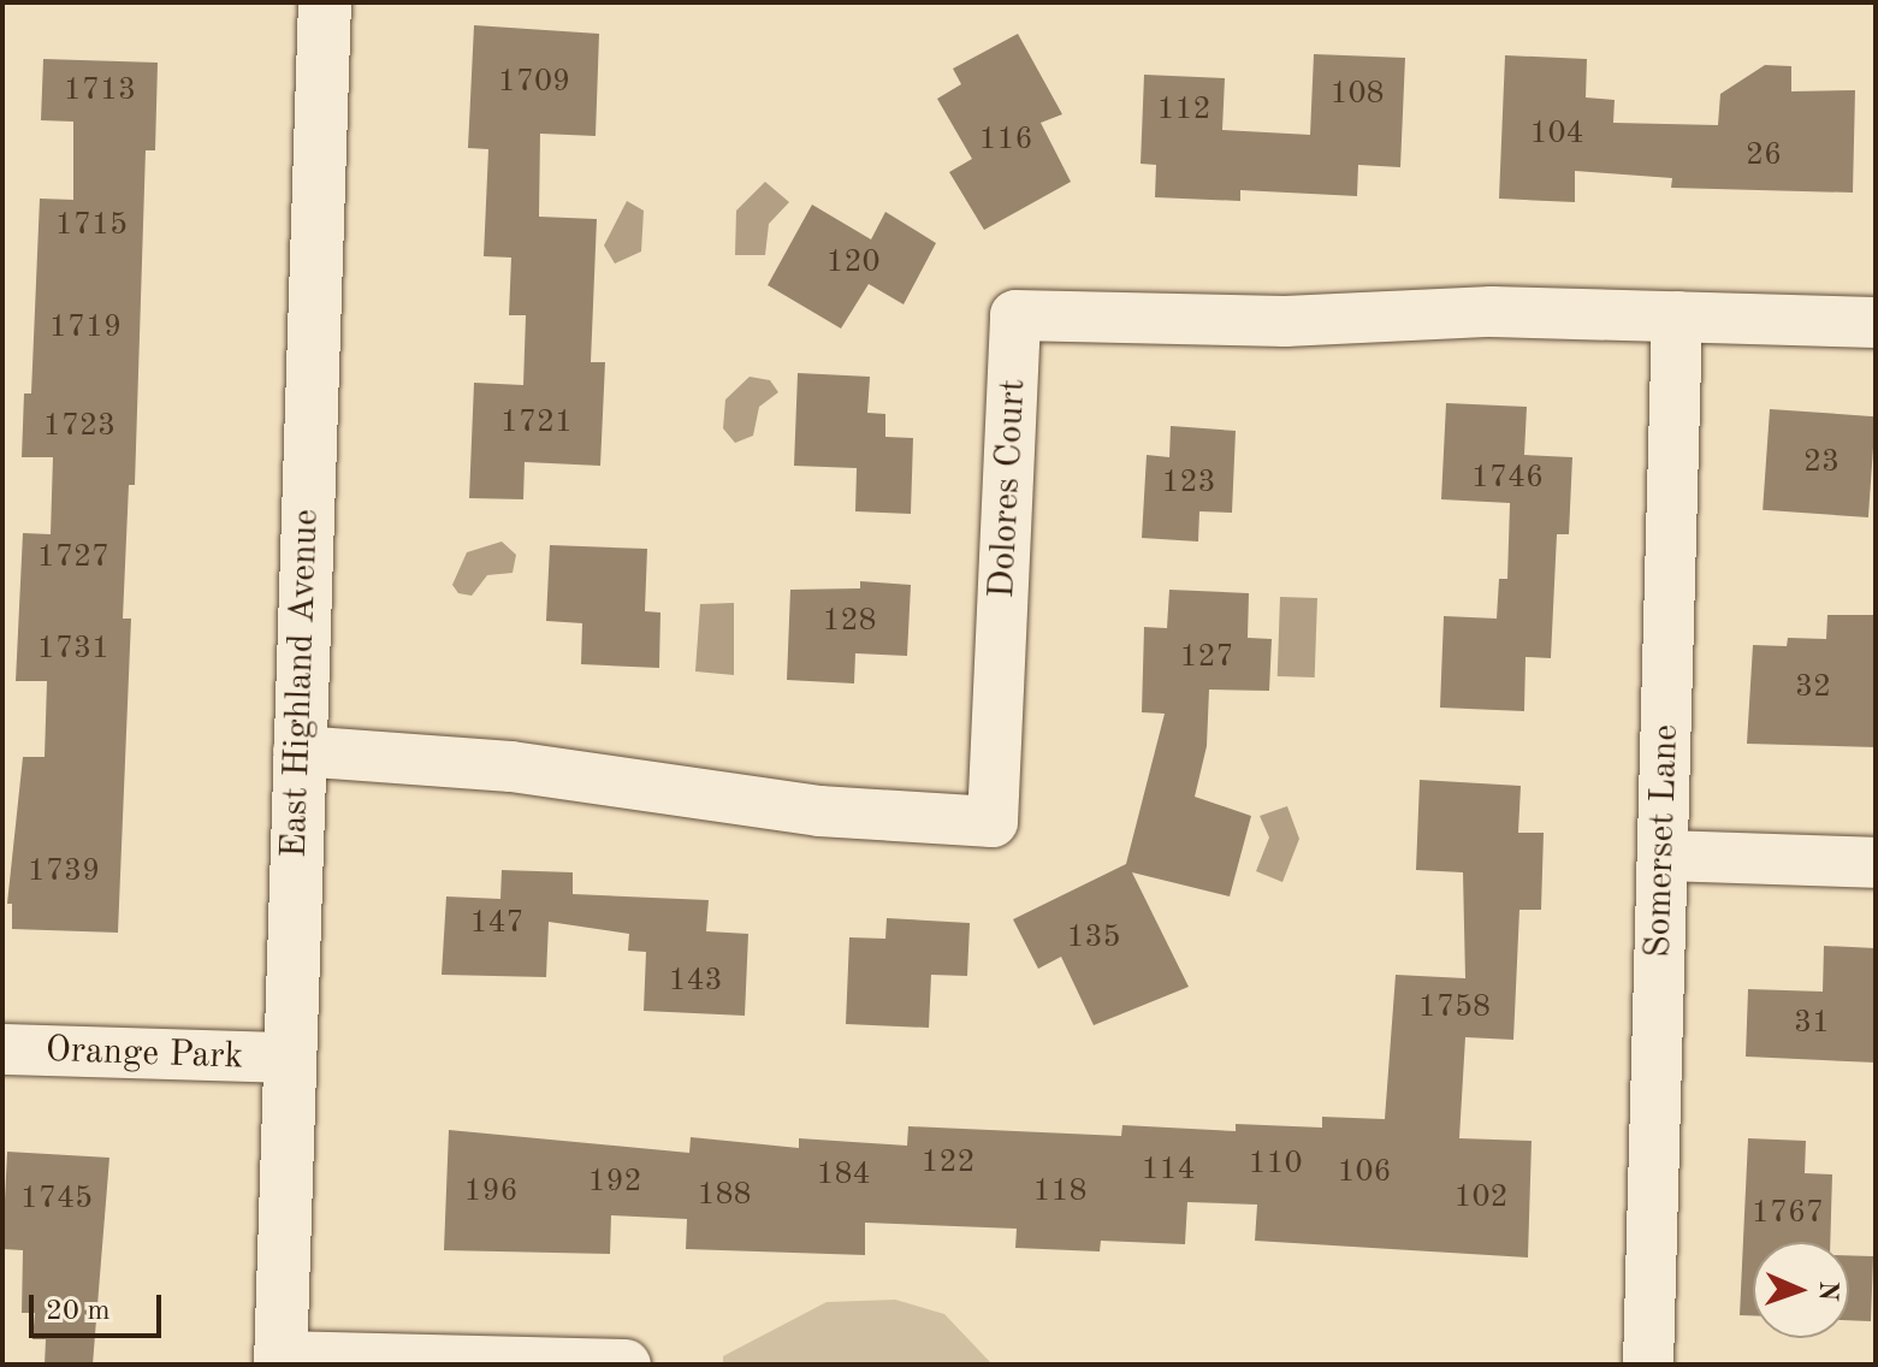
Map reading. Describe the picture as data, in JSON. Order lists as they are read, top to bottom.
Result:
{
  "streets": {
    "street": [
      "Dolores Court",
      "East Highland Avenue",
      "Somerset Lane",
      "Orange Park"
    ]
  },
  "crossings": [
    ["Dolores Court", "East Highland Avenue"],
    ["Dolores Court", "Somerset Lane"],
    ["East Highland Avenue", "Orange Park"]
  ],
  "house_numbers": [
    "1709",
    "1713",
    "108",
    "112",
    "104",
    "116",
    "26",
    "1715",
    "120",
    "1719",
    "1721",
    "1723",
    "23",
    "1746",
    "123",
    "1727",
    "128",
    "1731",
    "127",
    "32",
    "1739",
    "147",
    "135",
    "143",
    "1758",
    "31",
    "122",
    "110",
    "114",
    "106",
    "184",
    "192",
    "196",
    "118",
    "188",
    "102",
    "1745",
    "1767"
  ],
  "scale_bar": "20 m",
  "north": "right"
}
